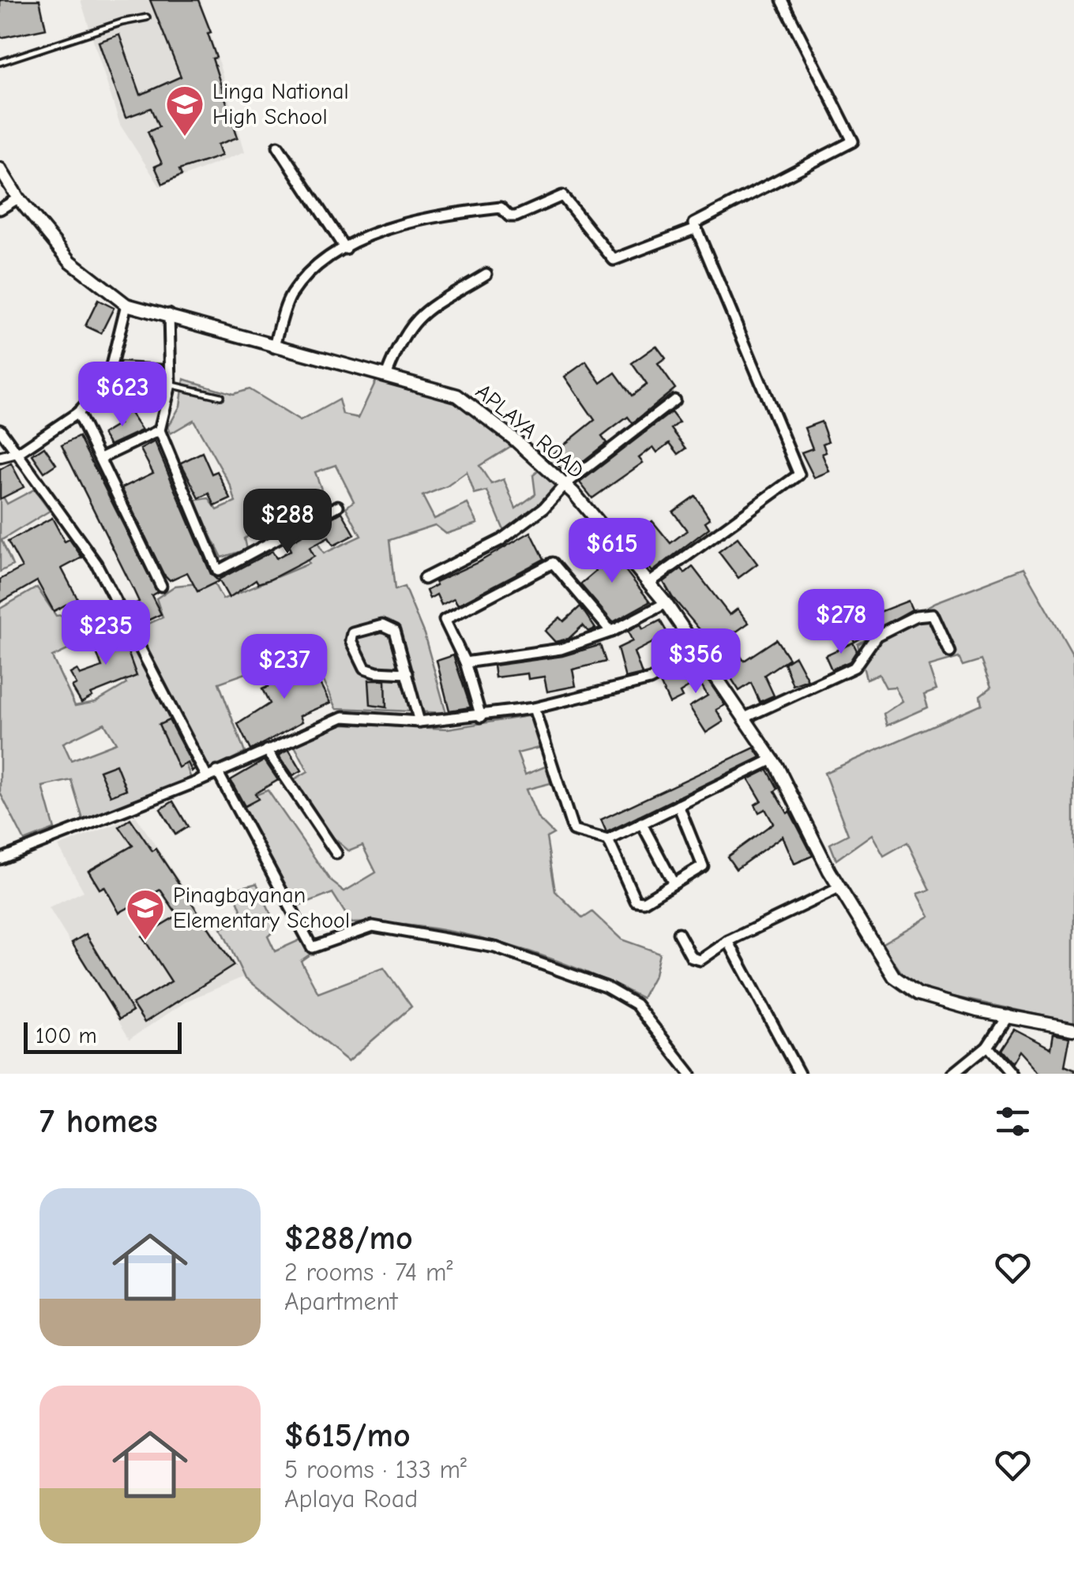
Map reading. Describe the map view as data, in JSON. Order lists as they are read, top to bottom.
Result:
{
  "streets": {
    "street": ["APLAYA ROAD"]
  },
  "places": {
    "school or university": ["Linga National High School", "Pinagbayanan Elementary School"]
  },
  "scale_bar": "100 m",
  "page": {
    "price": [
      "$623",
      "$288",
      "$615",
      "$278",
      "$235",
      "$356",
      "$237"
    ],
    "scale": "100 m",
    "heading": "7 homes",
    "list": [
      {
        "name": "$288/mo",
        "note": "2 rooms · 74 m² · Apartment"
      },
      {
        "name": "$615/mo",
        "note": "5 rooms · 133 m² · Aplaya Road"
      }
    ]
  }
}
